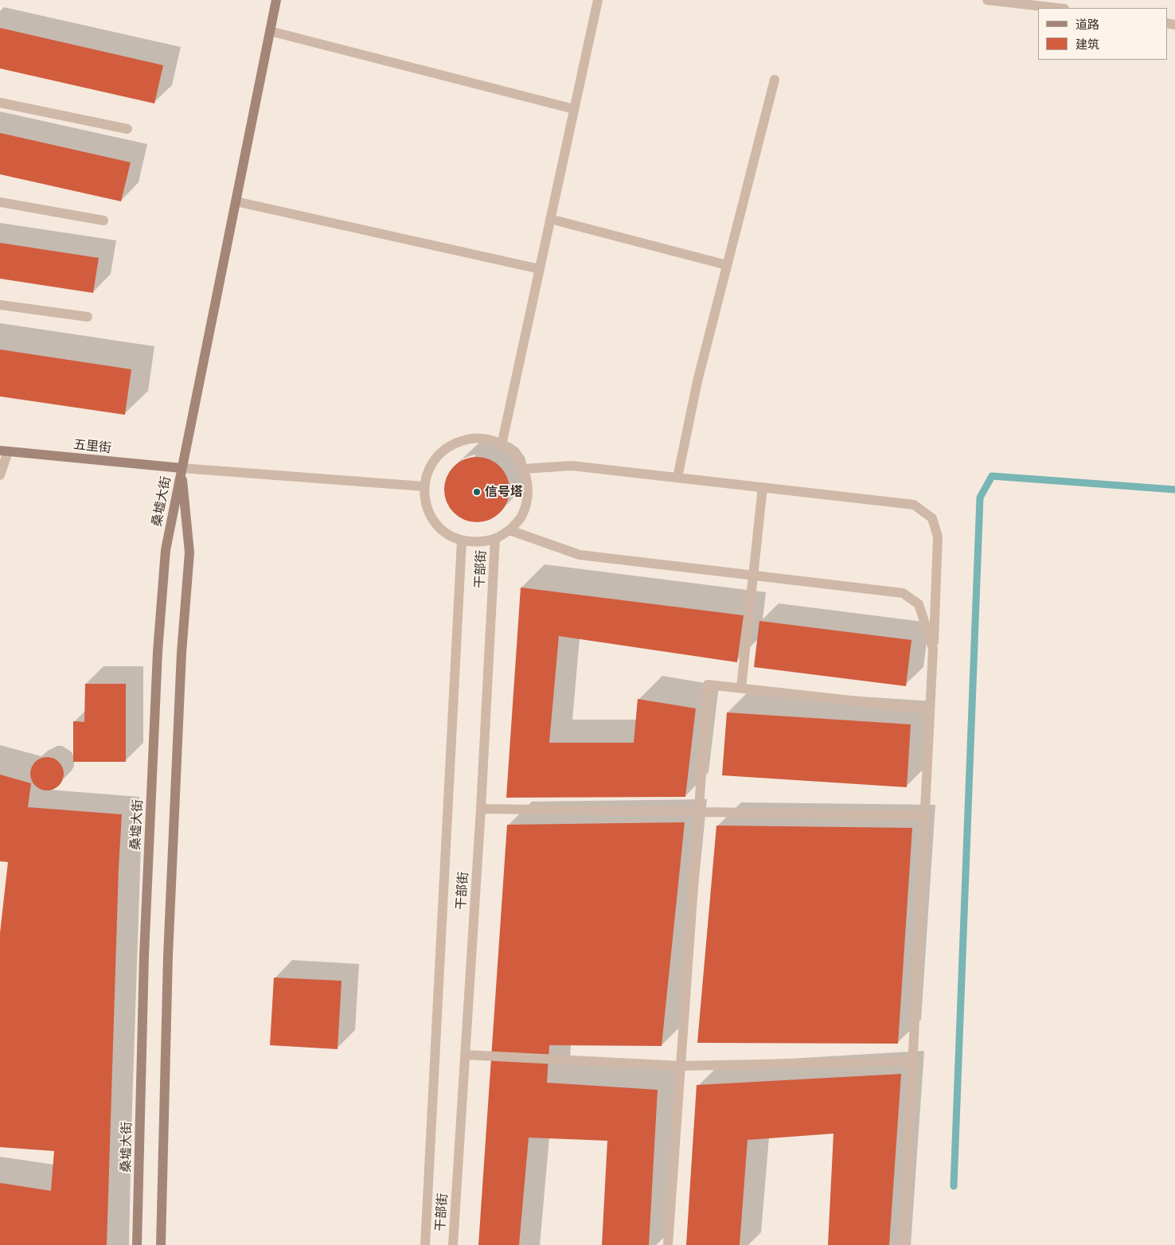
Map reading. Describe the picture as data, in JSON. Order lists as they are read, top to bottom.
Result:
{
  "streets": {
    "main road": ["五里街", "桑墟大街"],
    "street": ["干部街"]
  },
  "crossings": [
    ["五里街", "桑墟大街"]
  ],
  "places": ["信号塔"],
  "legend": ["道路", "建筑"]
}
